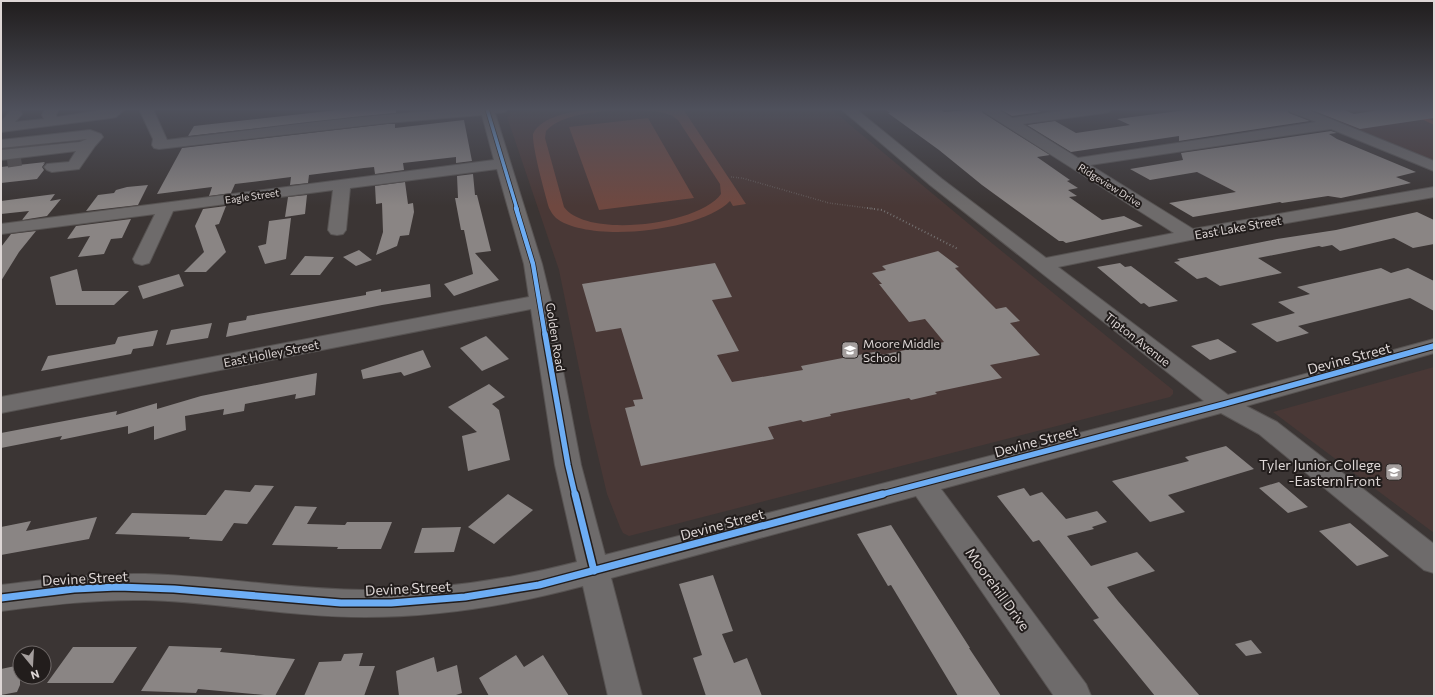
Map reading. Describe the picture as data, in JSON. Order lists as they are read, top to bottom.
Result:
{
  "streets": {
    "street": [
      "Ridgeview Drive",
      "Eagle Street",
      "East Lake Street",
      "Golden Road",
      "Tipton Avenue",
      "East Holley Street",
      "Devine Street",
      "Moorehill Drive"
    ]
  },
  "crossings": [
    ["Ridgeview Drive", "East Lake Street"],
    ["Eagle Street", "Golden Road"],
    ["East Lake Street", "Tipton Avenue"],
    ["Golden Road", "East Holley Street"],
    ["Golden Road", "Devine Street"],
    ["Tipton Avenue", "Devine Street"],
    ["Devine Street", "Moorehill Drive"]
  ],
  "places": {
    "school or university": ["Moore Middle School", "Tyler Junior College -Eastern Front"]
  },
  "north": "bottom"
}
